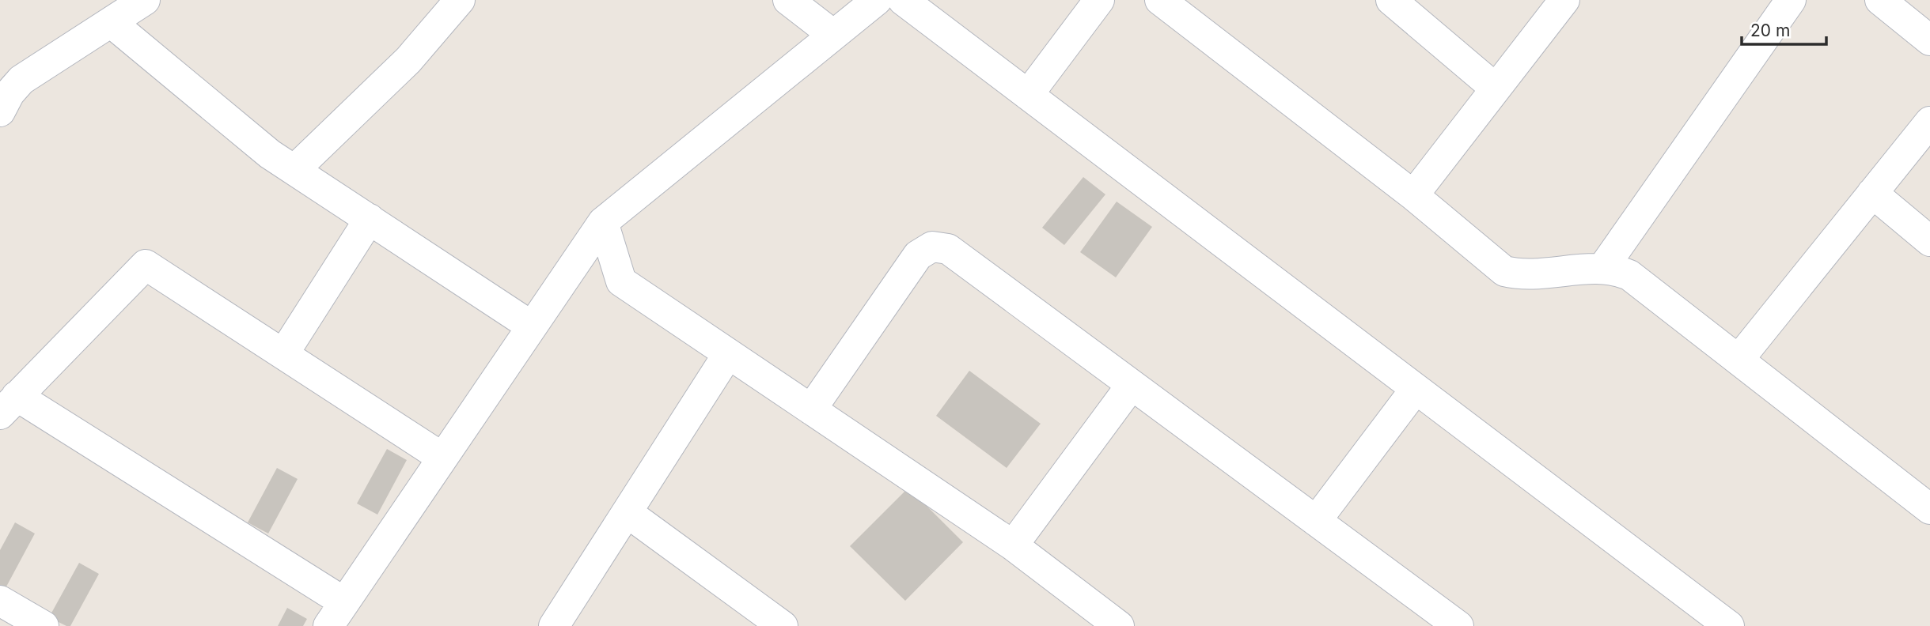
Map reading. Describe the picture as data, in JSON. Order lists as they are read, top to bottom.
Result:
{
  "scale_bar": "20 m"
}
